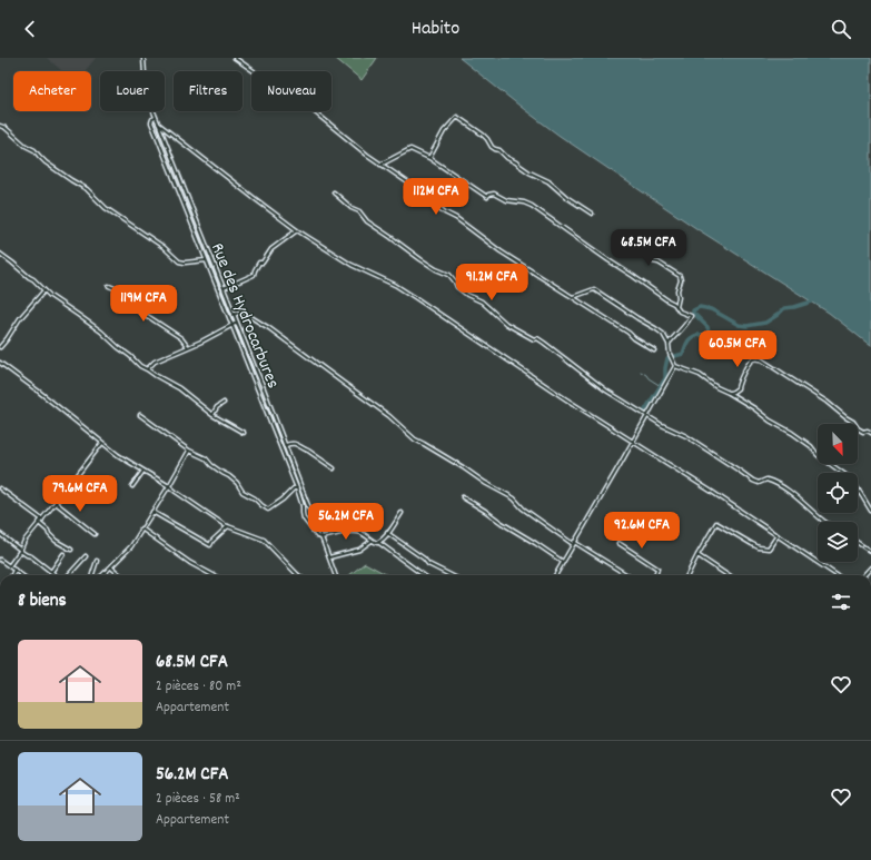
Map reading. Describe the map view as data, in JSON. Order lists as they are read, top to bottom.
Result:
{
  "streets": {
    "street": ["Rue des Hydrocarbures"]
  },
  "north": "bottom right",
  "page": {
    "header": "Habito",
    "chip": [
      "Acheter",
      "Louer",
      "Filtres",
      "Nouveau"
    ],
    "price": [
      "112M CFA",
      "68.5M CFA",
      "91.2M CFA",
      "119M CFA",
      "60.5M CFA",
      "79.6M CFA",
      "56.2M CFA",
      "92.6M CFA"
    ],
    "heading": "8 biens",
    "list": [
      {
        "name": "68.5M CFA",
        "note": "2 pièces · 80 m² · Appartement"
      },
      {
        "name": "56.2M CFA",
        "note": "2 pièces · 58 m² · Appartement"
      }
    ]
  }
}
